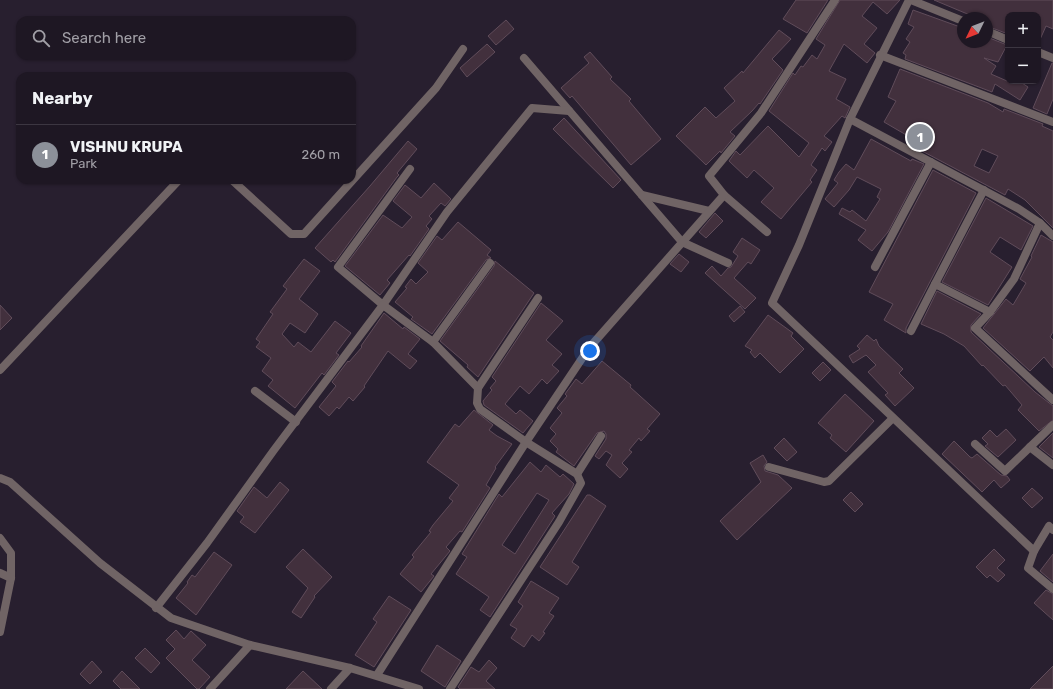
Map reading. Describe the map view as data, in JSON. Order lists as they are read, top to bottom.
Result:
{
  "north": "bottom left",
  "page": {
    "map_buttons": ["+", "−"],
    "search": "Search here",
    "heading": "Nearby",
    "pins": "1",
    "list": [
      {
        "mark": "1",
        "name": "VISHNU KRUPA",
        "note": "Park",
        "value": "260 m"
      }
    ]
  }
}
